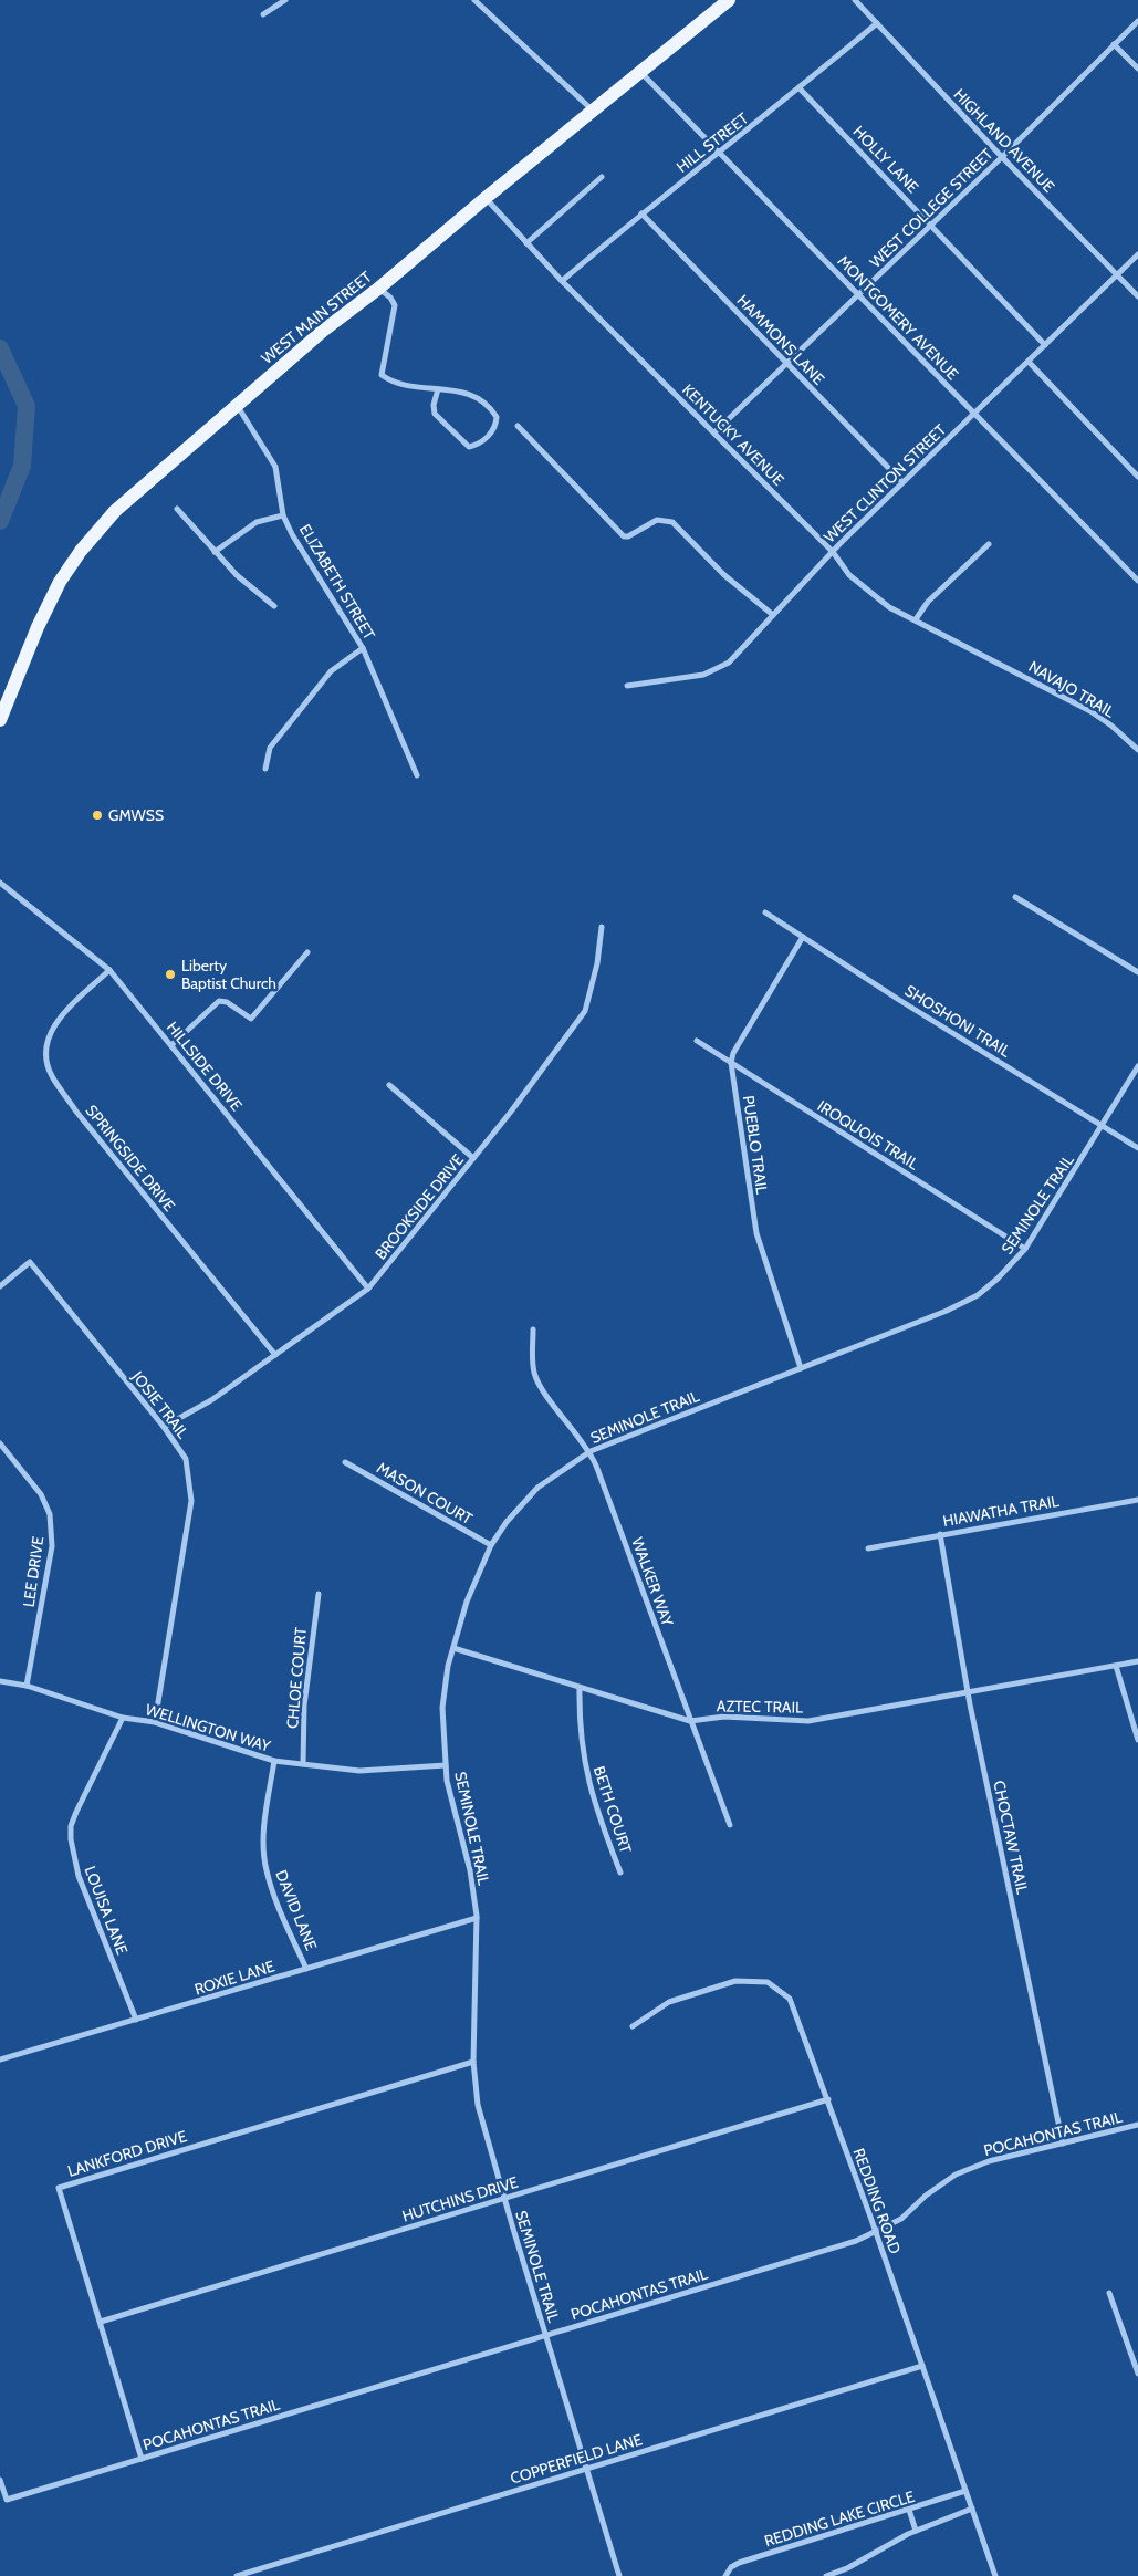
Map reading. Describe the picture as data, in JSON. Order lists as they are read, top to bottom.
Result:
{
  "streets": {
    "main road": ["WEST MAIN STREET"],
    "street": [
      "HIGHLAND AVENUE",
      "HILL STREET",
      "HOLLY LANE",
      "WEST COLLEGE STREET",
      "MONTGOMERY AVENUE",
      "HAMMONS LANE",
      "KENTUCKY AVENUE",
      "WEST CLINTON STREET",
      "ELIZABETH STREET",
      "NAVAJO TRAIL",
      "SHOSHONI TRAIL",
      "HILLSIDE DRIVE",
      "IROQUOIS TRAIL",
      "PUEBLO TRAIL",
      "SPRINGSIDE DRIVE",
      "SEMINOLE TRAIL",
      "BROOKSIDE DRIVE",
      "JOSIE TRAIL",
      "MASON COURT",
      "HIAWATHA TRAIL",
      "LEE DRIVE",
      "WALKER WAY",
      "CHLOE COURT",
      "AZTEC TRAIL",
      "WELLINGTON WAY",
      "BETH COURT",
      "CHOCTAW TRAIL",
      "LOUISA LANE",
      "DAVID LANE",
      "ROXIE LANE",
      "POCAHONTAS TRAIL",
      "LANKFORD DRIVE",
      "HUTCHINS DRIVE",
      "REDDING ROAD",
      "COPPERFIELD LANE",
      "REDDING LAKE CIRCLE"
    ]
  },
  "crossings": [
    ["HIGHLAND AVENUE", "HILL STREET"],
    ["HIGHLAND AVENUE", "WEST COLLEGE STREET"],
    ["HIGHLAND AVENUE", "WEST CLINTON STREET"],
    ["HILL STREET", "HOLLY LANE"],
    ["HILL STREET", "MONTGOMERY AVENUE"],
    ["HILL STREET", "HAMMONS LANE"],
    ["HILL STREET", "KENTUCKY AVENUE"],
    ["HOLLY LANE", "WEST COLLEGE STREET"],
    ["HOLLY LANE", "WEST CLINTON STREET"],
    ["WEST COLLEGE STREET", "MONTGOMERY AVENUE"],
    ["WEST COLLEGE STREET", "HAMMONS LANE"],
    ["WEST COLLEGE STREET", "KENTUCKY AVENUE"],
    ["WEST MAIN STREET", "MONTGOMERY AVENUE"],
    ["WEST MAIN STREET", "KENTUCKY AVENUE"],
    ["WEST MAIN STREET", "ELIZABETH STREET"],
    ["MONTGOMERY AVENUE", "WEST CLINTON STREET"],
    ["HAMMONS LANE", "WEST CLINTON STREET"],
    ["KENTUCKY AVENUE", "WEST CLINTON STREET"],
    ["KENTUCKY AVENUE", "NAVAJO TRAIL"],
    ["SHOSHONI TRAIL", "SEMINOLE TRAIL"],
    ["HILLSIDE DRIVE", "SPRINGSIDE DRIVE"],
    ["HILLSIDE DRIVE", "BROOKSIDE DRIVE"],
    ["IROQUOIS TRAIL", "PUEBLO TRAIL"],
    ["IROQUOIS TRAIL", "SEMINOLE TRAIL"],
    ["PUEBLO TRAIL", "SEMINOLE TRAIL"],
    ["SPRINGSIDE DRIVE", "BROOKSIDE DRIVE"],
    ["SEMINOLE TRAIL", "MASON COURT"],
    ["SEMINOLE TRAIL", "WALKER WAY"],
    ["SEMINOLE TRAIL", "AZTEC TRAIL"],
    ["SEMINOLE TRAIL", "WELLINGTON WAY"],
    ["SEMINOLE TRAIL", "ROXIE LANE"],
    ["SEMINOLE TRAIL", "POCAHONTAS TRAIL"],
    ["SEMINOLE TRAIL", "LANKFORD DRIVE"],
    ["SEMINOLE TRAIL", "HUTCHINS DRIVE"],
    ["SEMINOLE TRAIL", "COPPERFIELD LANE"],
    ["BROOKSIDE DRIVE", "JOSIE TRAIL"],
    ["JOSIE TRAIL", "WELLINGTON WAY"],
    ["HIAWATHA TRAIL", "CHOCTAW TRAIL"],
    ["LEE DRIVE", "WELLINGTON WAY"],
    ["WALKER WAY", "AZTEC TRAIL"],
    ["CHLOE COURT", "WELLINGTON WAY"],
    ["AZTEC TRAIL", "BETH COURT"],
    ["AZTEC TRAIL", "CHOCTAW TRAIL"],
    ["WELLINGTON WAY", "LOUISA LANE"],
    ["WELLINGTON WAY", "DAVID LANE"],
    ["CHOCTAW TRAIL", "POCAHONTAS TRAIL"],
    ["LOUISA LANE", "ROXIE LANE"],
    ["DAVID LANE", "ROXIE LANE"],
    ["POCAHONTAS TRAIL", "LANKFORD DRIVE"],
    ["POCAHONTAS TRAIL", "REDDING ROAD"],
    ["LANKFORD DRIVE", "HUTCHINS DRIVE"],
    ["HUTCHINS DRIVE", "REDDING ROAD"],
    ["REDDING ROAD", "COPPERFIELD LANE"],
    ["REDDING ROAD", "REDDING LAKE CIRCLE"]
  ],
  "places": ["GMWSS", "Liberty Baptist Church"]
}
